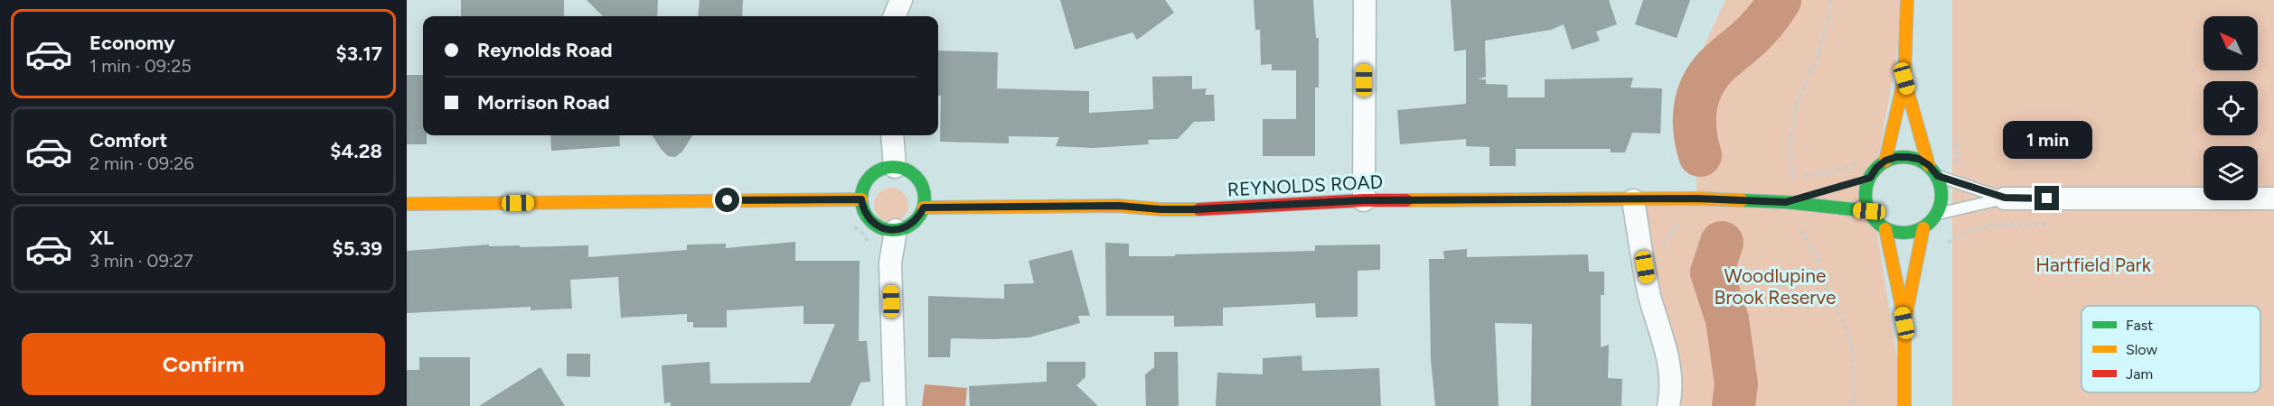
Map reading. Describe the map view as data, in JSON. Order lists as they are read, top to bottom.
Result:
{
  "streets": {
    "street": ["REYNOLDS ROAD"]
  },
  "parks": ["Hartfield Park", "Woodlupine Brook Reserve"],
  "legend": ["Fast", "Slow", "Jam"],
  "north": "top left",
  "page": {
    "list": [
      {
        "name": "Economy",
        "note": "1 min · 09:25",
        "value": "$3.17"
      },
      {
        "name": "Comfort",
        "note": "2 min · 09:26",
        "value": "$4.28"
      },
      {
        "name": "XL",
        "note": "3 min · 09:27",
        "value": "$5.39"
      }
    ],
    "banner": ["Reynolds Road", "Morrison Road"],
    "bubble": "1 min",
    "buttons": "Confirm"
  }
}
